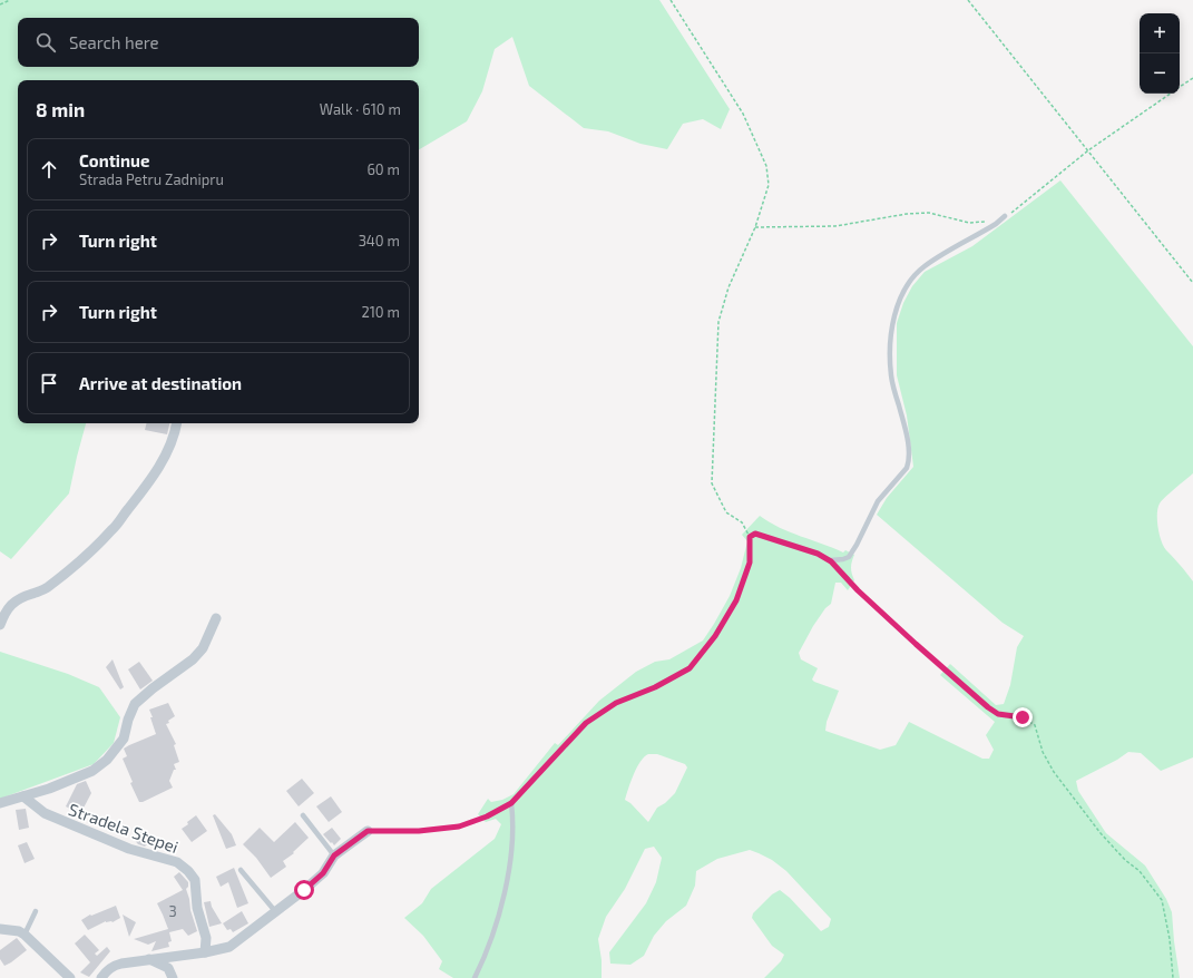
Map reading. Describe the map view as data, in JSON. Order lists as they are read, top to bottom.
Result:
{
  "streets": {
    "street": ["Stradela Stepei"]
  },
  "house_numbers": ["3"],
  "page": {
    "map_buttons": ["+", "−"],
    "search": "Search here",
    "heading": ["8 min", "Walk · 610 m"],
    "list": [
      ["Continue", "Strada Petru Zadnipru", "60 m"],
      ["Turn right", "340 m"],
      ["Turn right", "210 m"],
      "Arrive at destination"
    ]
  }
}
